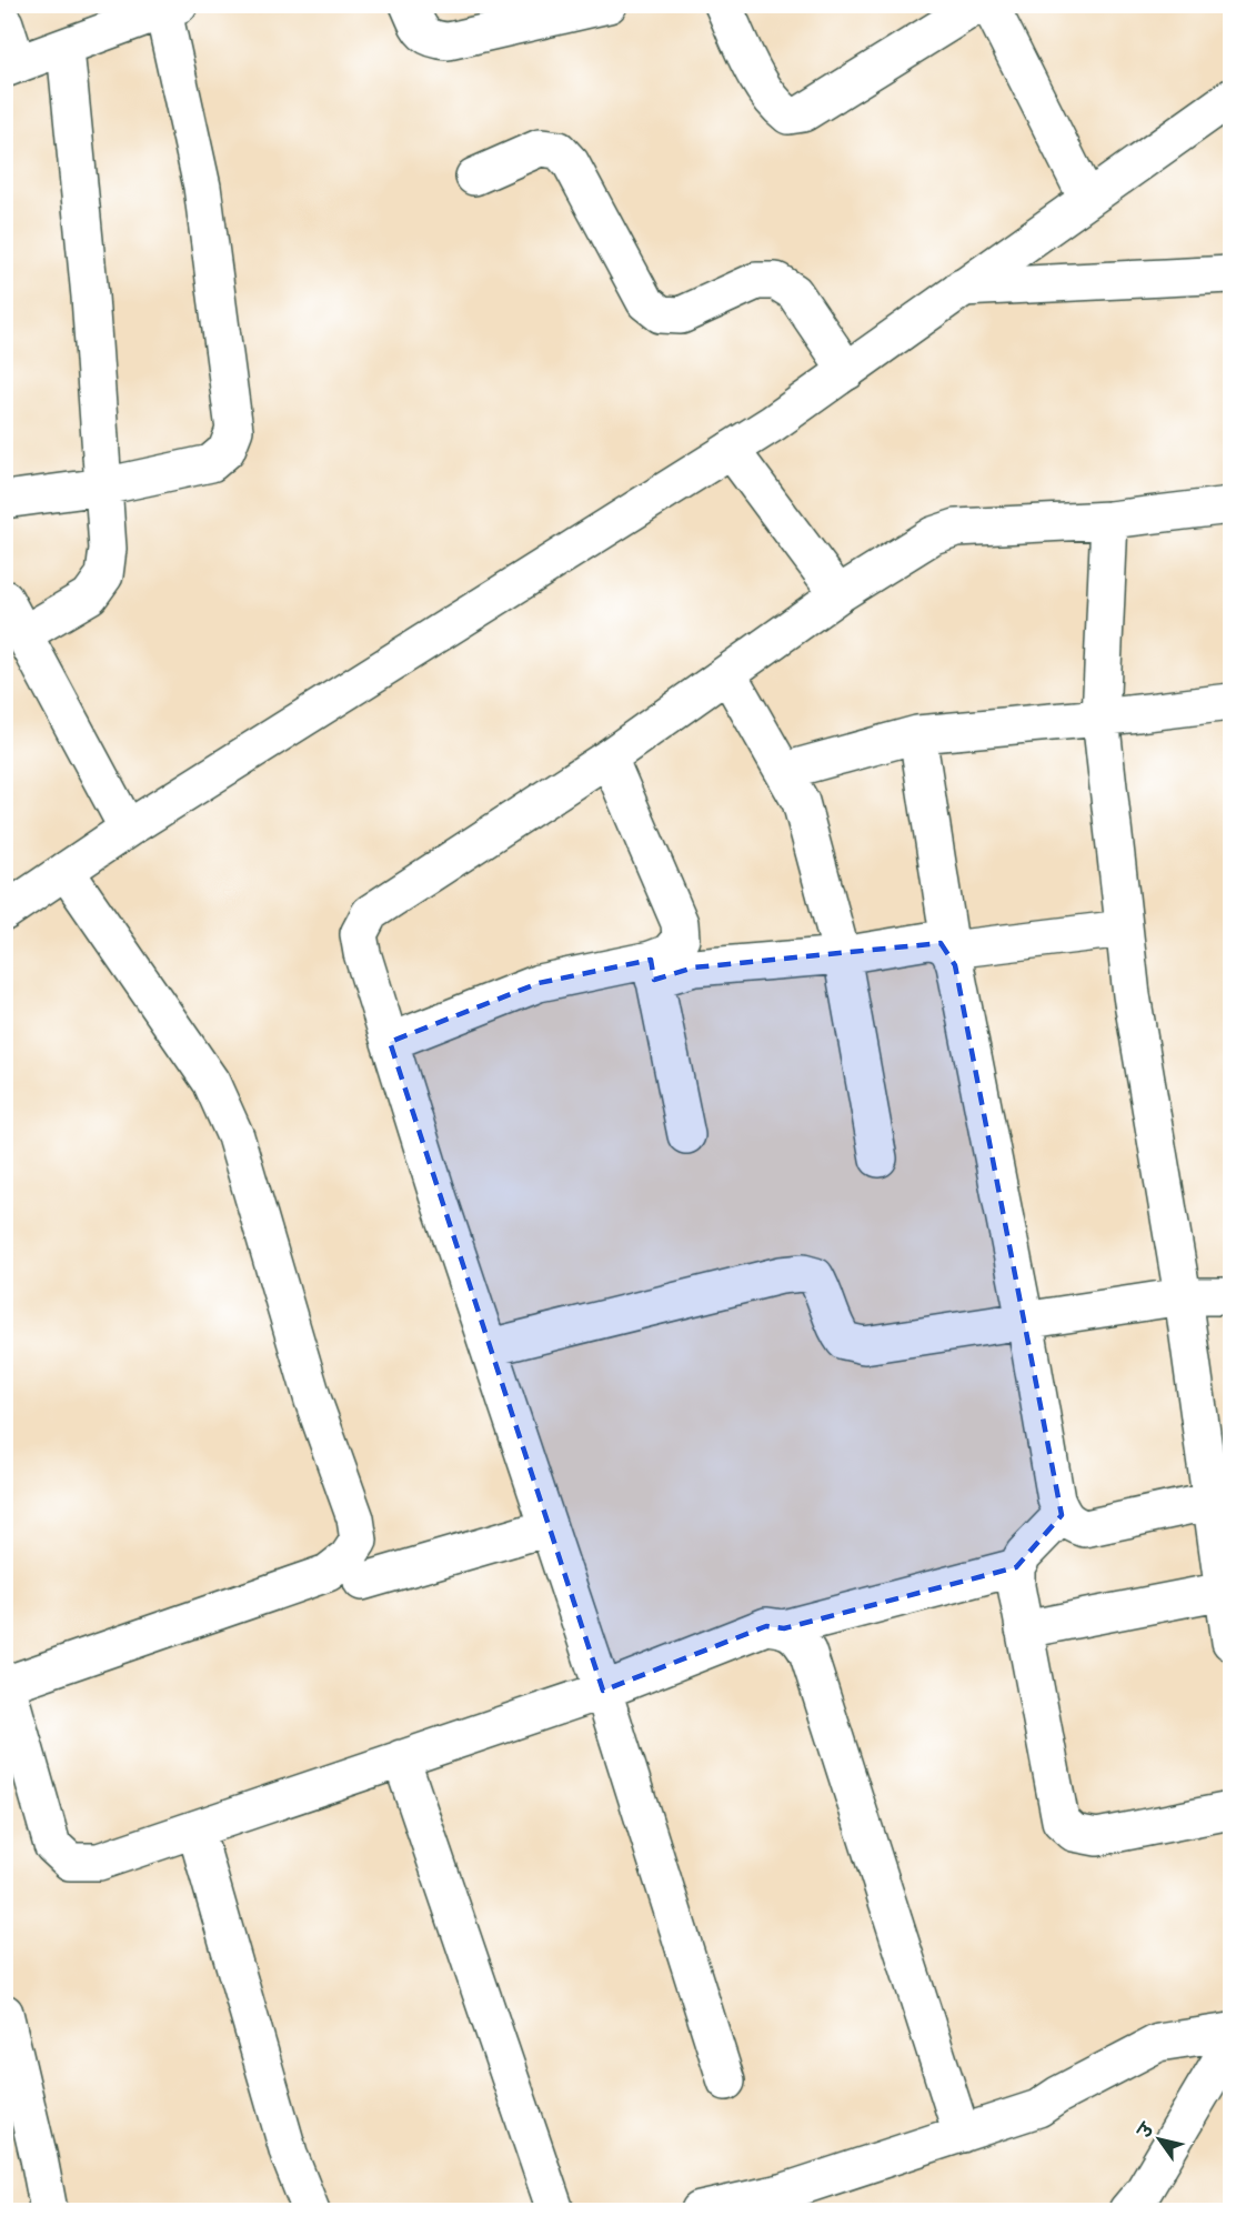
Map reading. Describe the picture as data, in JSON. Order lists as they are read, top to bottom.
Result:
{
  "north": "top left"
}
